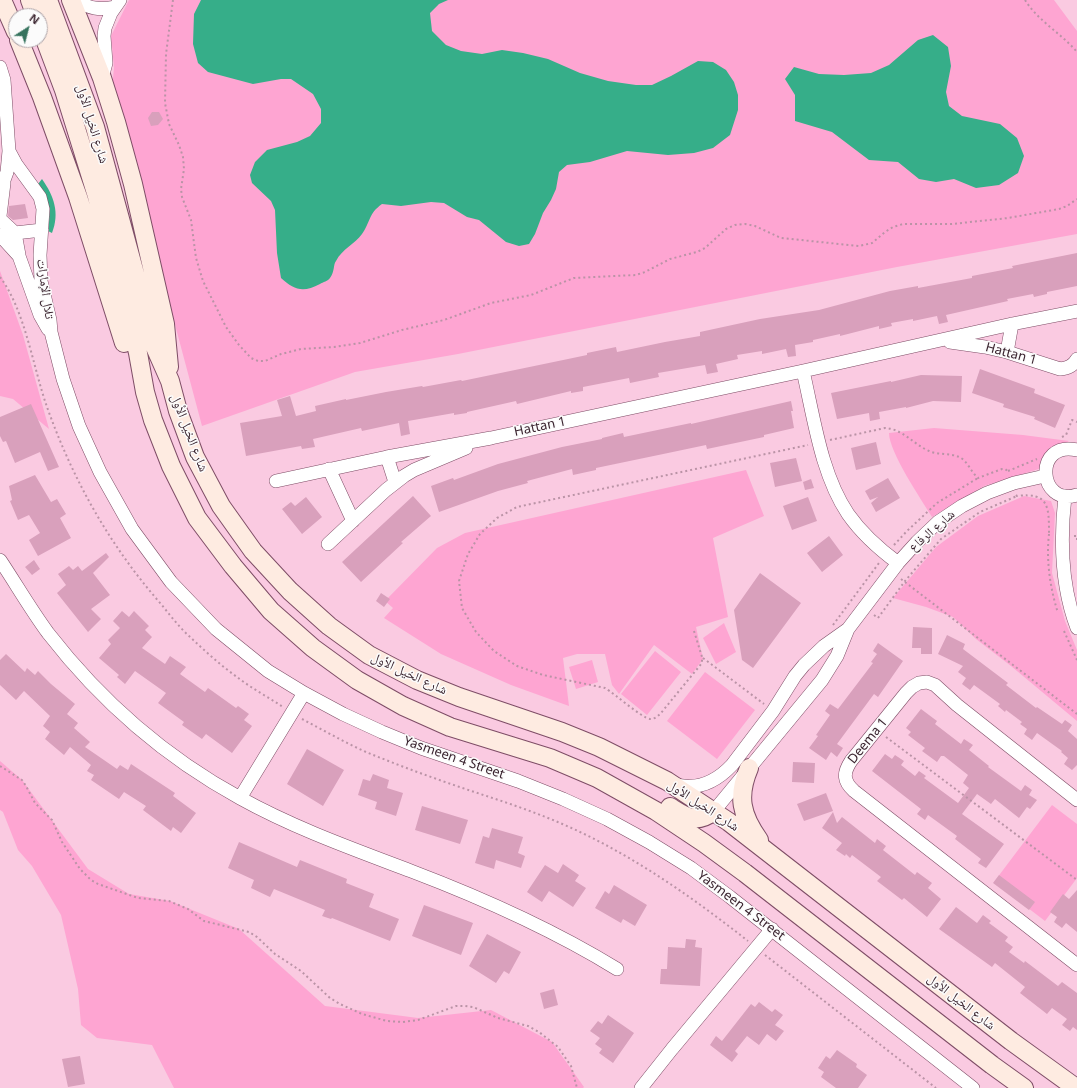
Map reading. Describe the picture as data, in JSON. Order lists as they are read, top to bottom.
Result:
{
  "streets": {
    "main road": ["شارع الخيل الأول"],
    "street": [
      "تلال الإمارات",
      "Hattan 1",
      "شارع الرفاع",
      "Deema 1",
      "Yasmeen 4 Street"
    ]
  },
  "crossings": [
    ["شارع الخيل الأول", "شارع الرفاع"],
    ["تلال الإمارات", "Yasmeen 4 Street"]
  ],
  "north": "top right"
}
